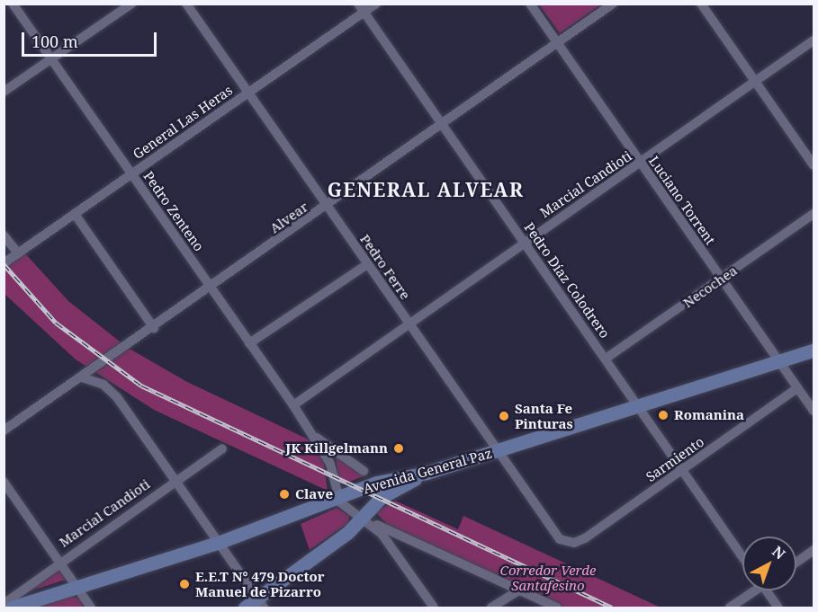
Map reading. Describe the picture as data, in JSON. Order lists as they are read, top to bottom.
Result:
{
  "streets": {
    "main road": ["Avenida General Paz"],
    "street": [
      "General Las Heras",
      "Marcial Candioti",
      "Luciano Torrent",
      "Pedro Zenteno",
      "Alvear",
      "Pedro Ferre",
      "Pedro Díaz Colodrero",
      "Necochea",
      "Sarmiento"
    ]
  },
  "crossings": [
    ["General Las Heras", "Pedro Zenteno"],
    ["General Las Heras", "Pedro Ferre"],
    ["General Las Heras", "Pedro Díaz Colodrero"],
    ["Marcial Candioti", "Luciano Torrent"],
    ["Marcial Candioti", "Pedro Zenteno"],
    ["Marcial Candioti", "Pedro Ferre"],
    ["Marcial Candioti", "Pedro Díaz Colodrero"],
    ["Luciano Torrent", "Alvear"],
    ["Luciano Torrent", "Necochea"],
    ["Luciano Torrent", "Sarmiento"],
    ["Luciano Torrent", "Avenida General Paz"],
    ["Pedro Zenteno", "Alvear"],
    ["Pedro Zenteno", "Avenida General Paz"],
    ["Alvear", "Pedro Ferre"],
    ["Alvear", "Pedro Díaz Colodrero"],
    ["Pedro Ferre", "Sarmiento"],
    ["Pedro Ferre", "Avenida General Paz"],
    ["Pedro Díaz Colodrero", "Necochea"],
    ["Pedro Díaz Colodrero", "Sarmiento"],
    ["Pedro Díaz Colodrero", "Avenida General Paz"]
  ],
  "districts": ["GENERAL ALVEAR"],
  "parks": ["Corredor Verde Santafesino"],
  "places": [
    "Romanina",
    "Santa Fe Pinturas",
    "JK Killgelmann",
    "Clave",
    "E.E.T N° 479 Doctor Manuel de Pizarro"
  ],
  "scale_bar": "100 m",
  "north": "top right"
}
